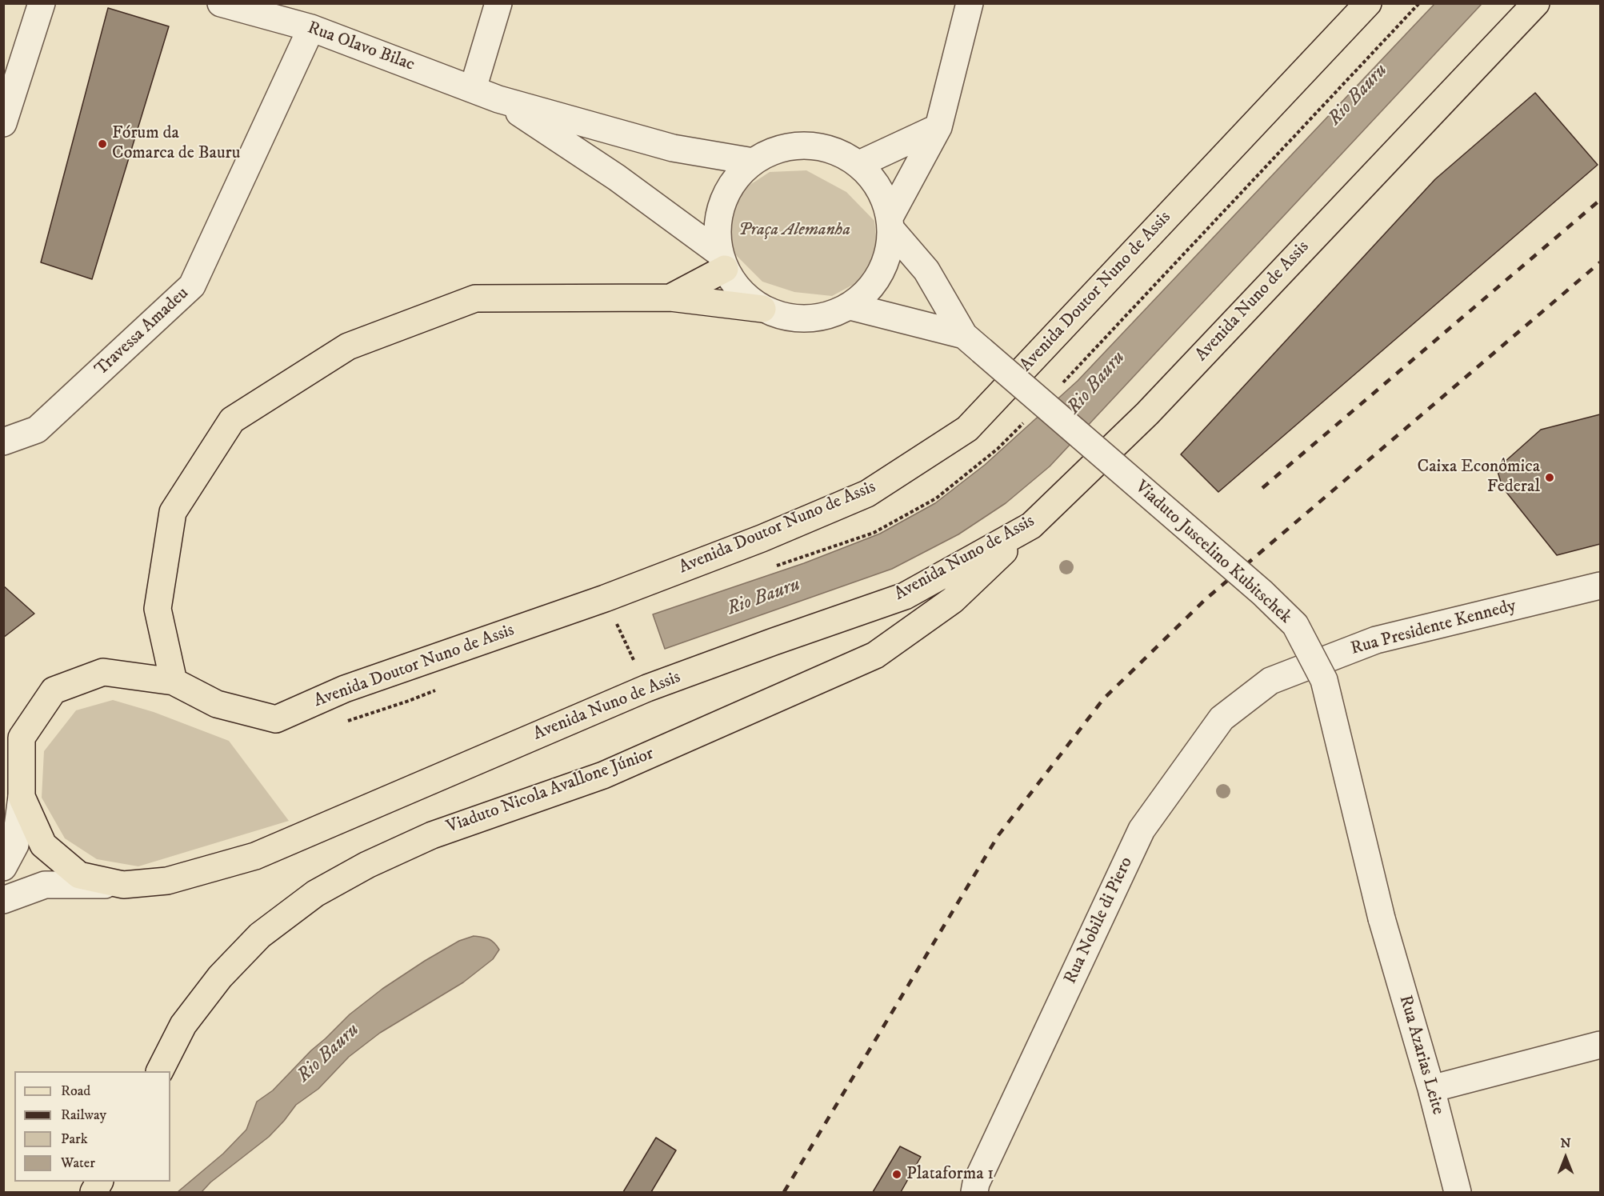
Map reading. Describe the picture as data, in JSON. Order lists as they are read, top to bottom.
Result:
{
  "streets": {
    "main road": ["Avenida Doutor Nuno de Assis", "Avenida Nuno de Assis", "Viaduto Nicola Avallone Júnior"],
    "street": [
      "Rua Olavo Bilac",
      "Travessa Amadeu",
      "Viaduto Juscelino Kubitschek",
      "Rua Presidente Kennedy",
      "Rua Nobile di Piero",
      "Rua Azarias Leite"
    ]
  },
  "crossings": [
    ["Rua Olavo Bilac", "Travessa Amadeu"],
    ["Avenida Doutor Nuno de Assis", "Avenida Nuno de Assis"],
    ["Avenida Nuno de Assis", "Viaduto Nicola Avallone Júnior"],
    ["Viaduto Juscelino Kubitschek", "Rua Azarias Leite"],
    ["Rua Presidente Kennedy", "Rua Nobile di Piero"]
  ],
  "water": ["Rio Bauru"],
  "parks": ["Praça Alemanha"],
  "places": ["Fórum da Comarca de Bauru", "Caixa Econômica Federal", "Plataforma 1"],
  "legend": [
    "Road",
    "Railway",
    "Park",
    "Water"
  ],
  "north": "top"
}
